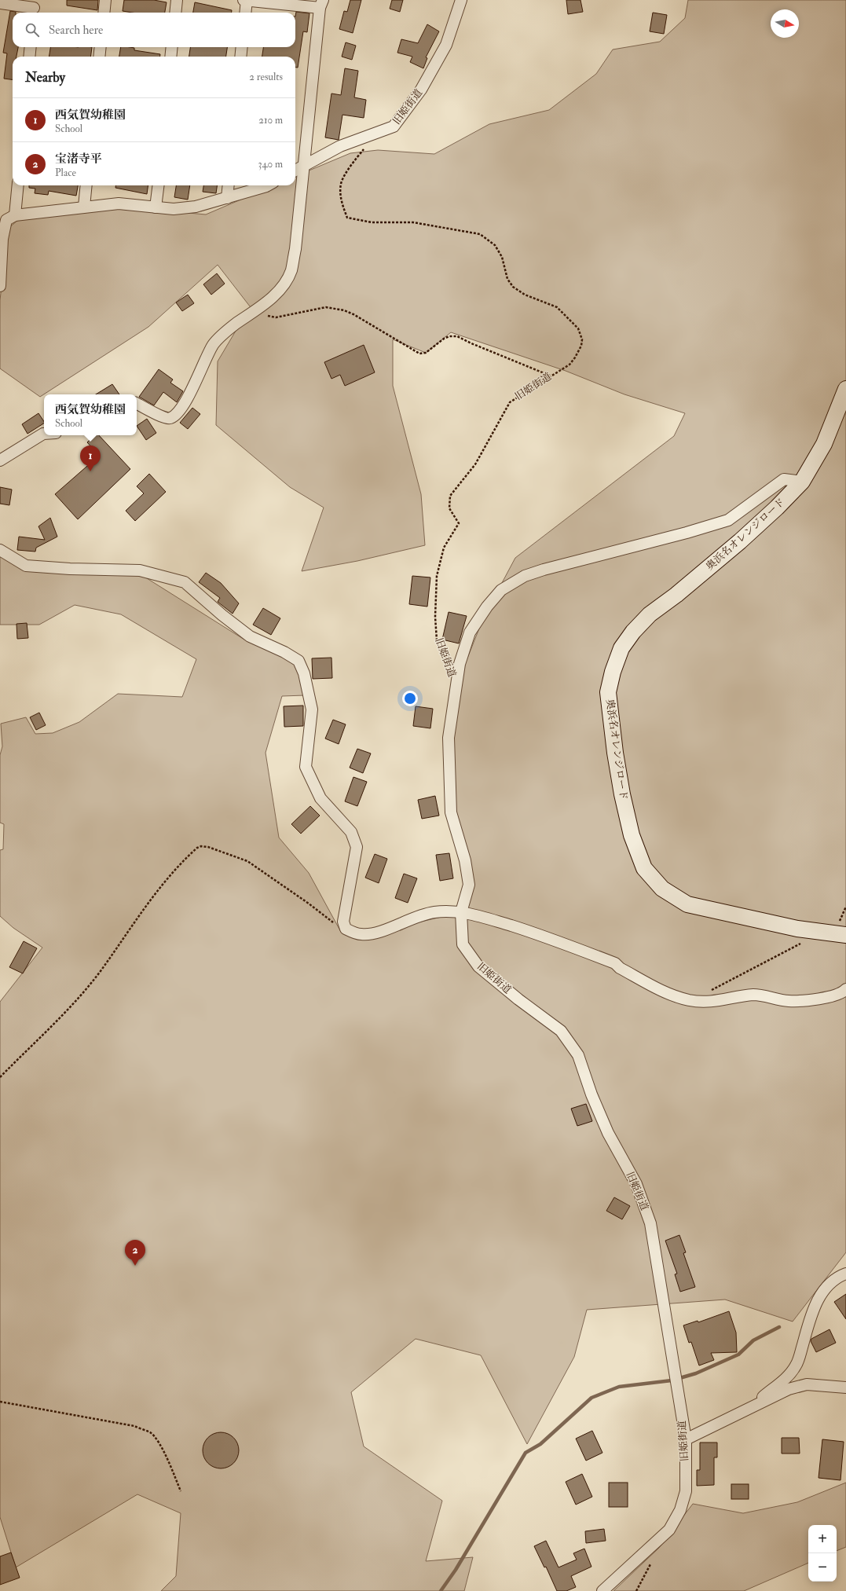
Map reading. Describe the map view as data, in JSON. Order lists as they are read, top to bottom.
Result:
{
  "streets": {
    "street": ["旧姫街道", "奥浜名オレンジロード"]
  },
  "north": "right",
  "page": {
    "search": "Search here",
    "heading": ["Nearby", "2 results"],
    "list": [
      {
        "mark": "1",
        "name": "西気賀幼稚園",
        "note": "School",
        "value": "210 m"
      },
      {
        "mark": "2",
        "name": "宝渚寺平",
        "note": "Place",
        "value": "340 m"
      }
    ],
    "popup": ["西気賀幼稚園", "School"],
    "pins": ["1", "2"],
    "map_buttons": ["+", "−"]
  }
}
